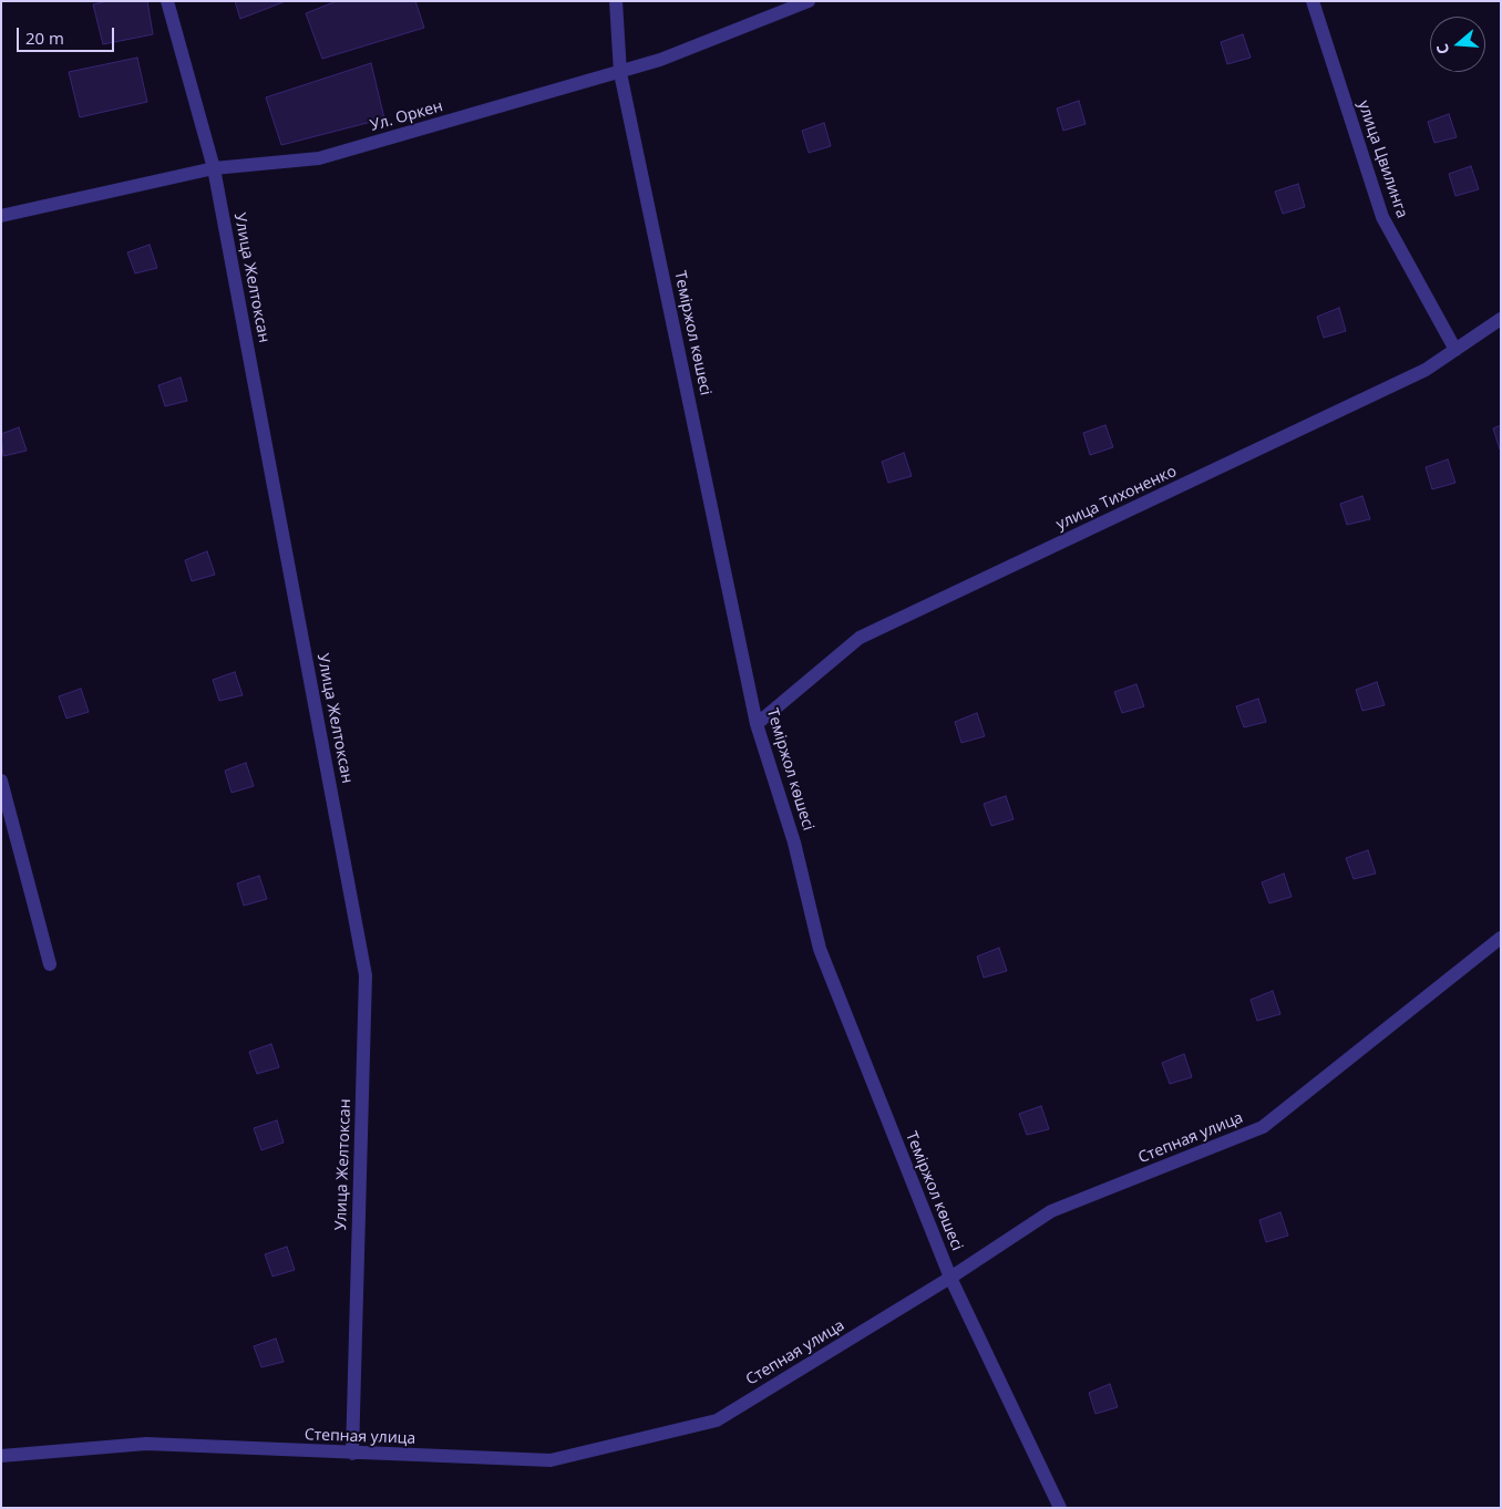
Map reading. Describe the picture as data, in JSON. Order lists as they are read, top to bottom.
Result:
{
  "streets": {
    "street": [
      "Ул. Оркен",
      "улица Цвилинга",
      "Улица Желтоксан",
      "Теміржол көшесі",
      "улица Тихоненко",
      "Степная улица"
    ]
  },
  "crossings": [
    ["Ул. Оркен", "Улица Желтоксан"],
    ["Ул. Оркен", "Теміржол көшесі"],
    ["улица Цвилинга", "улица Тихоненко"],
    ["Улица Желтоксан", "Степная улица"],
    ["Теміржол көшесі", "улица Тихоненко"],
    ["Теміржол көшесі", "Степная улица"]
  ],
  "scale_bar": "20 m",
  "north": "left"
}
